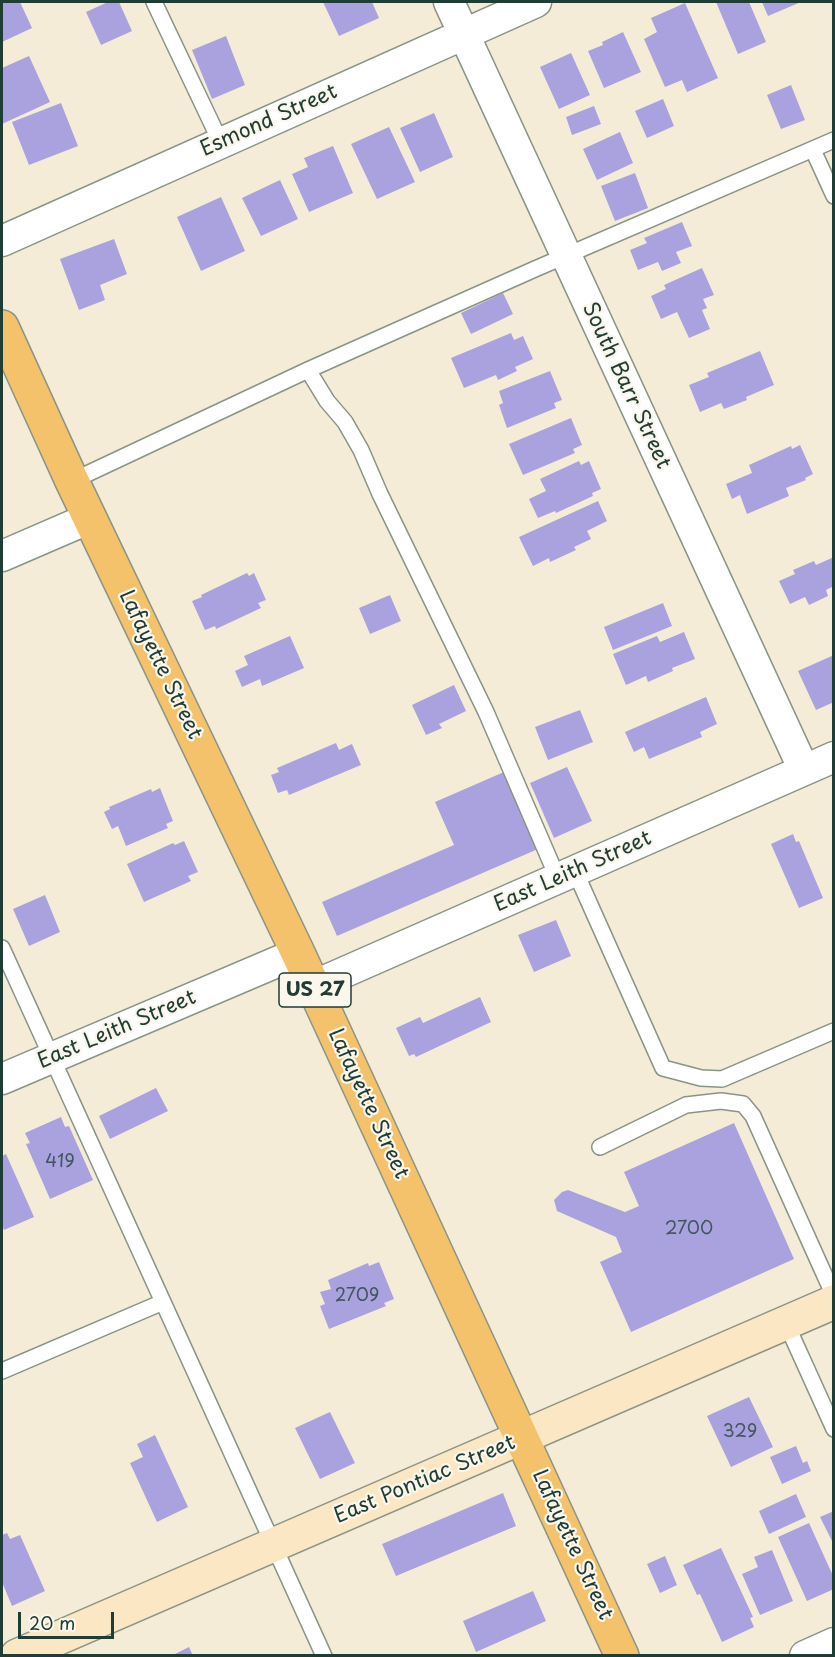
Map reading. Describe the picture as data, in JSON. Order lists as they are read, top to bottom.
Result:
{
  "streets": {
    "highway": ["Lafayette Street", "US 27"],
    "main road": ["East Pontiac Street"],
    "street": ["Esmond Street", "South Barr Street", "East Leith Street"]
  },
  "crossings": [
    ["Esmond Street", "South Barr Street"],
    ["South Barr Street", "East Leith Street"],
    ["Lafayette Street", "East Leith Street"],
    ["Lafayette Street", "East Pontiac Street"]
  ],
  "house_numbers": [
    "419",
    "2700",
    "2709",
    "329"
  ],
  "scale_bar": "20 m"
}
